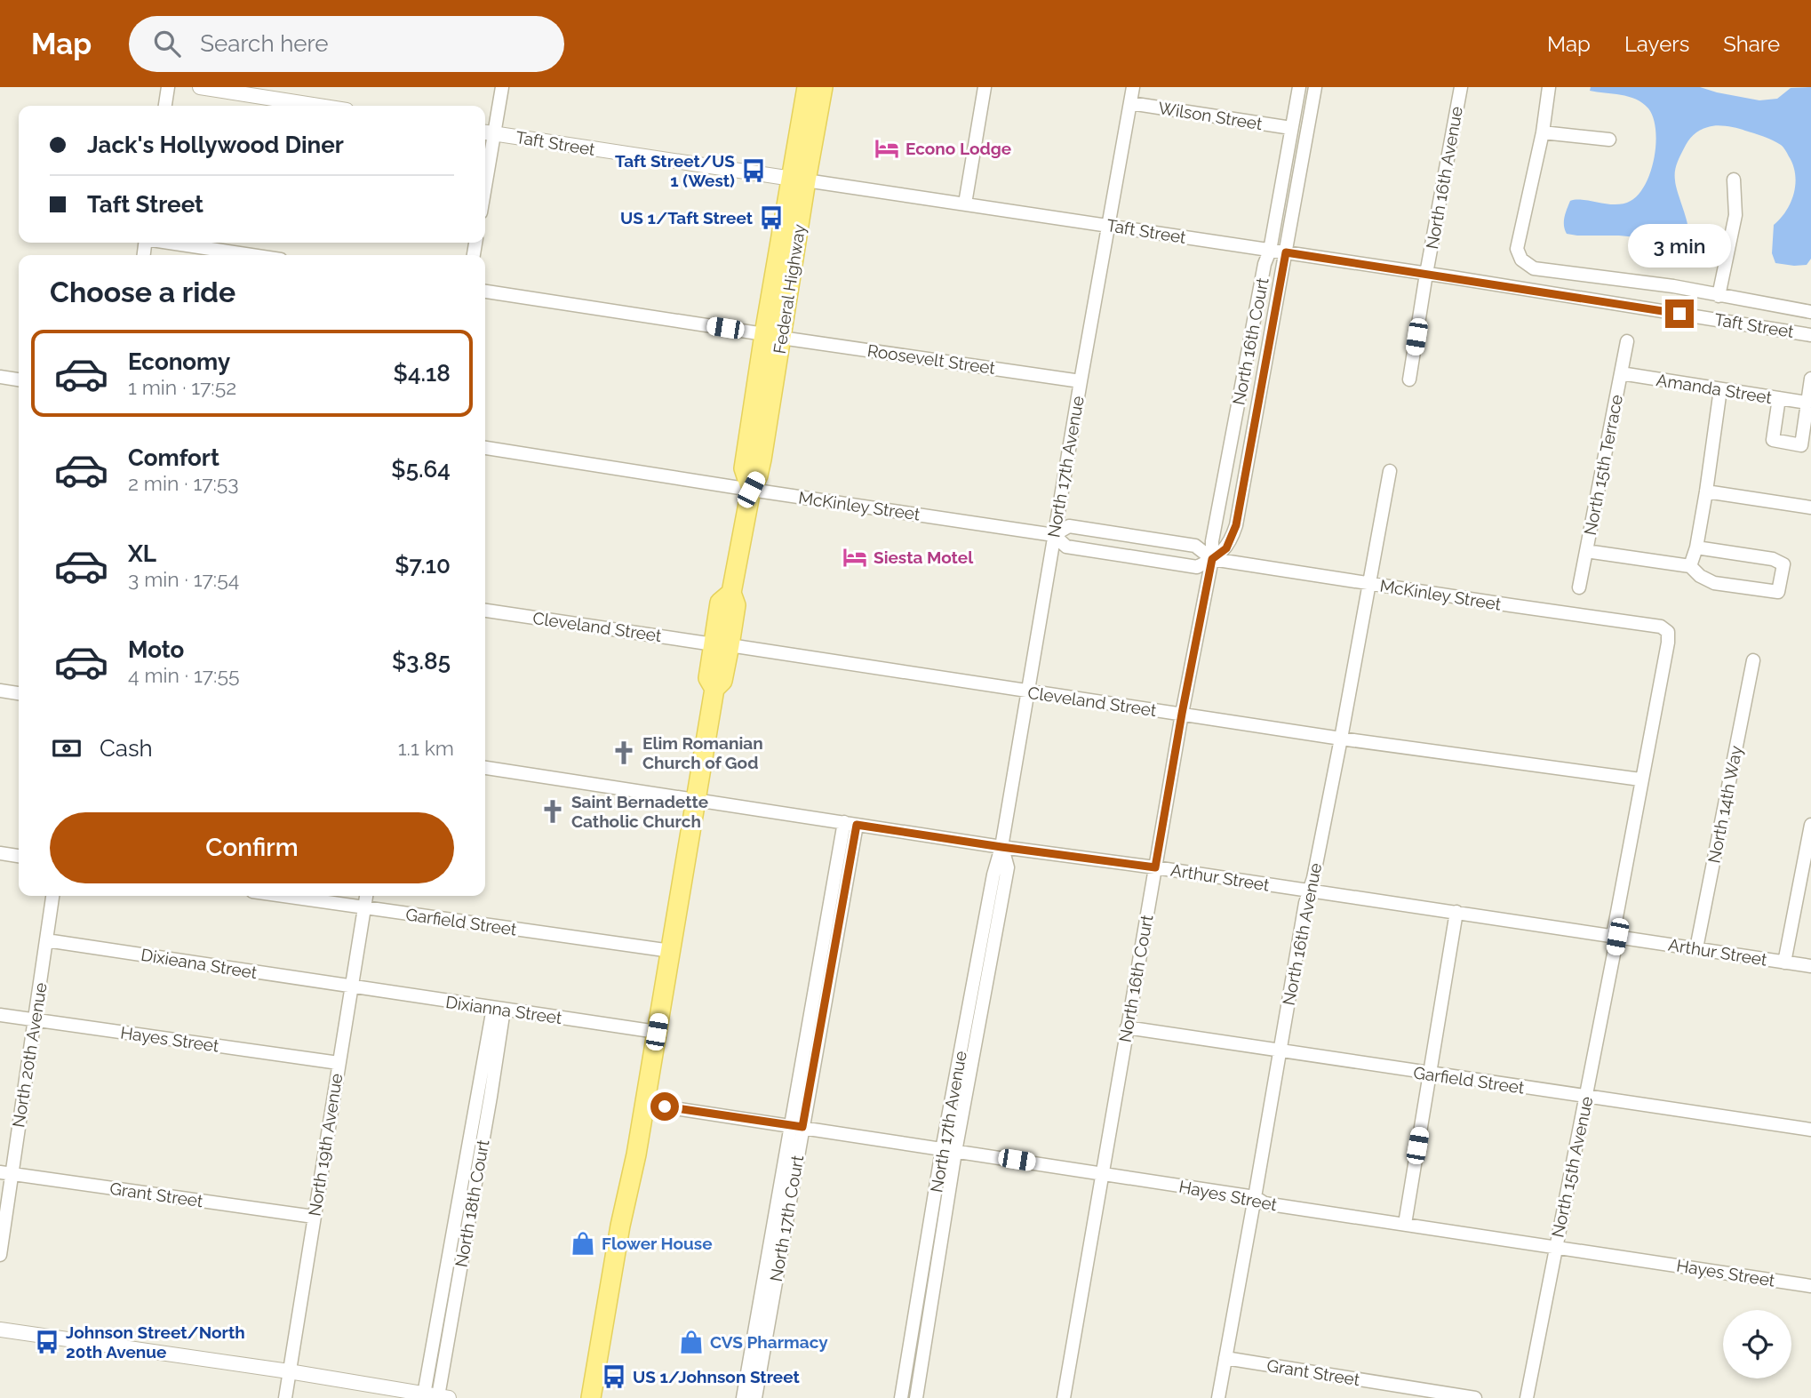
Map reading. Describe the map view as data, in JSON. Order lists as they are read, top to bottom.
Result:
{
  "streets": {
    "main road": ["Federal Highway"],
    "street": [
      "Wilson Street",
      "Taft Street",
      "North 16th Avenue",
      "North 16th Court",
      "Roosevelt Street",
      "Amanda Street",
      "North 15th Terrace",
      "North 17th Avenue",
      "McKinley Street",
      "Cleveland Street",
      "North 14th Way",
      "Arthur Street",
      "Garfield Street",
      "Dixieana Street",
      "Dixianna Street",
      "Hayes Street",
      "North 20th Avenue",
      "North 19th Avenue",
      "North 15th Avenue",
      "Grant Street",
      "North 18th Court",
      "North 17th Court"
    ]
  },
  "crossings": [
    ["Wilson Street", "North 16th Court"],
    ["Wilson Street", "North 17th Avenue"],
    ["Taft Street", "North 16th Avenue"],
    ["Taft Street", "Federal Highway"],
    ["Taft Street", "North 16th Court"],
    ["Taft Street", "North 17th Avenue"],
    ["North 16th Avenue", "McKinley Street"],
    ["North 16th Avenue", "Cleveland Street"],
    ["North 16th Avenue", "Arthur Street"],
    ["North 16th Avenue", "Garfield Street"],
    ["North 16th Avenue", "Hayes Street"],
    ["North 16th Avenue", "Grant Street"],
    ["Federal Highway", "Roosevelt Street"],
    ["Federal Highway", "McKinley Street"],
    ["Federal Highway", "Cleveland Street"],
    ["Federal Highway", "Arthur Street"],
    ["Federal Highway", "Garfield Street"],
    ["Federal Highway", "Dixianna Street"],
    ["Federal Highway", "Hayes Street"],
    ["North 16th Court", "McKinley Street"],
    ["North 16th Court", "Cleveland Street"],
    ["North 16th Court", "Arthur Street"],
    ["North 16th Court", "Garfield Street"],
    ["North 16th Court", "Hayes Street"],
    ["Roosevelt Street", "North 17th Avenue"],
    ["Amanda Street", "North 15th Terrace"],
    ["North 17th Avenue", "McKinley Street"],
    ["North 17th Avenue", "Cleveland Street"],
    ["North 17th Avenue", "Arthur Street"],
    ["North 17th Avenue", "Hayes Street"],
    ["McKinley Street", "North 15th Avenue"],
    ["Cleveland Street", "North 15th Avenue"],
    ["North 14th Way", "Arthur Street"],
    ["Arthur Street", "North 15th Avenue"],
    ["Arthur Street", "North 17th Court"],
    ["Garfield Street", "North 19th Avenue"],
    ["Garfield Street", "North 15th Avenue"],
    ["Dixieana Street", "Dixianna Street"],
    ["Dixieana Street", "North 20th Avenue"],
    ["Dixieana Street", "North 19th Avenue"],
    ["Dixianna Street", "North 19th Avenue"],
    ["Dixianna Street", "North 18th Court"],
    ["Hayes Street", "North 20th Avenue"],
    ["Hayes Street", "North 19th Avenue"],
    ["Hayes Street", "North 15th Avenue"],
    ["Hayes Street", "North 17th Court"],
    ["North 20th Avenue", "Grant Street"],
    ["North 19th Avenue", "Grant Street"]
  ],
  "places": {
    "hotel": ["Econo Lodge", "Siesta Motel"],
    "bus stop": [
      "Taft Street/US 1 (West)",
      "US 1/Taft Street",
      "Johnson Street/North 20th Avenue",
      "US 1/Johnson Street"
    ],
    "church": ["Elim Romanian Church of God", "Saint Bernadette Catholic Church"],
    "shop": ["Flower House", "CVS Pharmacy"]
  },
  "page": {
    "header": "Map",
    "search": "Search here",
    "nav": ["Map", "Layers", "Share"],
    "banner": ["Jack's Hollywood Diner", "Taft Street"],
    "bubble": "3 min",
    "heading": "Choose a ride",
    "list": [
      {
        "name": "Economy",
        "note": "1 min · 17:52",
        "value": "$4.18"
      },
      {
        "name": "Comfort",
        "note": "2 min · 17:53",
        "value": "$5.64"
      },
      {
        "name": "XL",
        "note": "3 min · 17:54",
        "value": "$7.10"
      },
      {
        "name": "Moto",
        "note": "4 min · 17:55",
        "value": "$3.85"
      }
    ],
    "pay": ["Cash", "1.1 km"],
    "buttons": "Confirm"
  }
}
